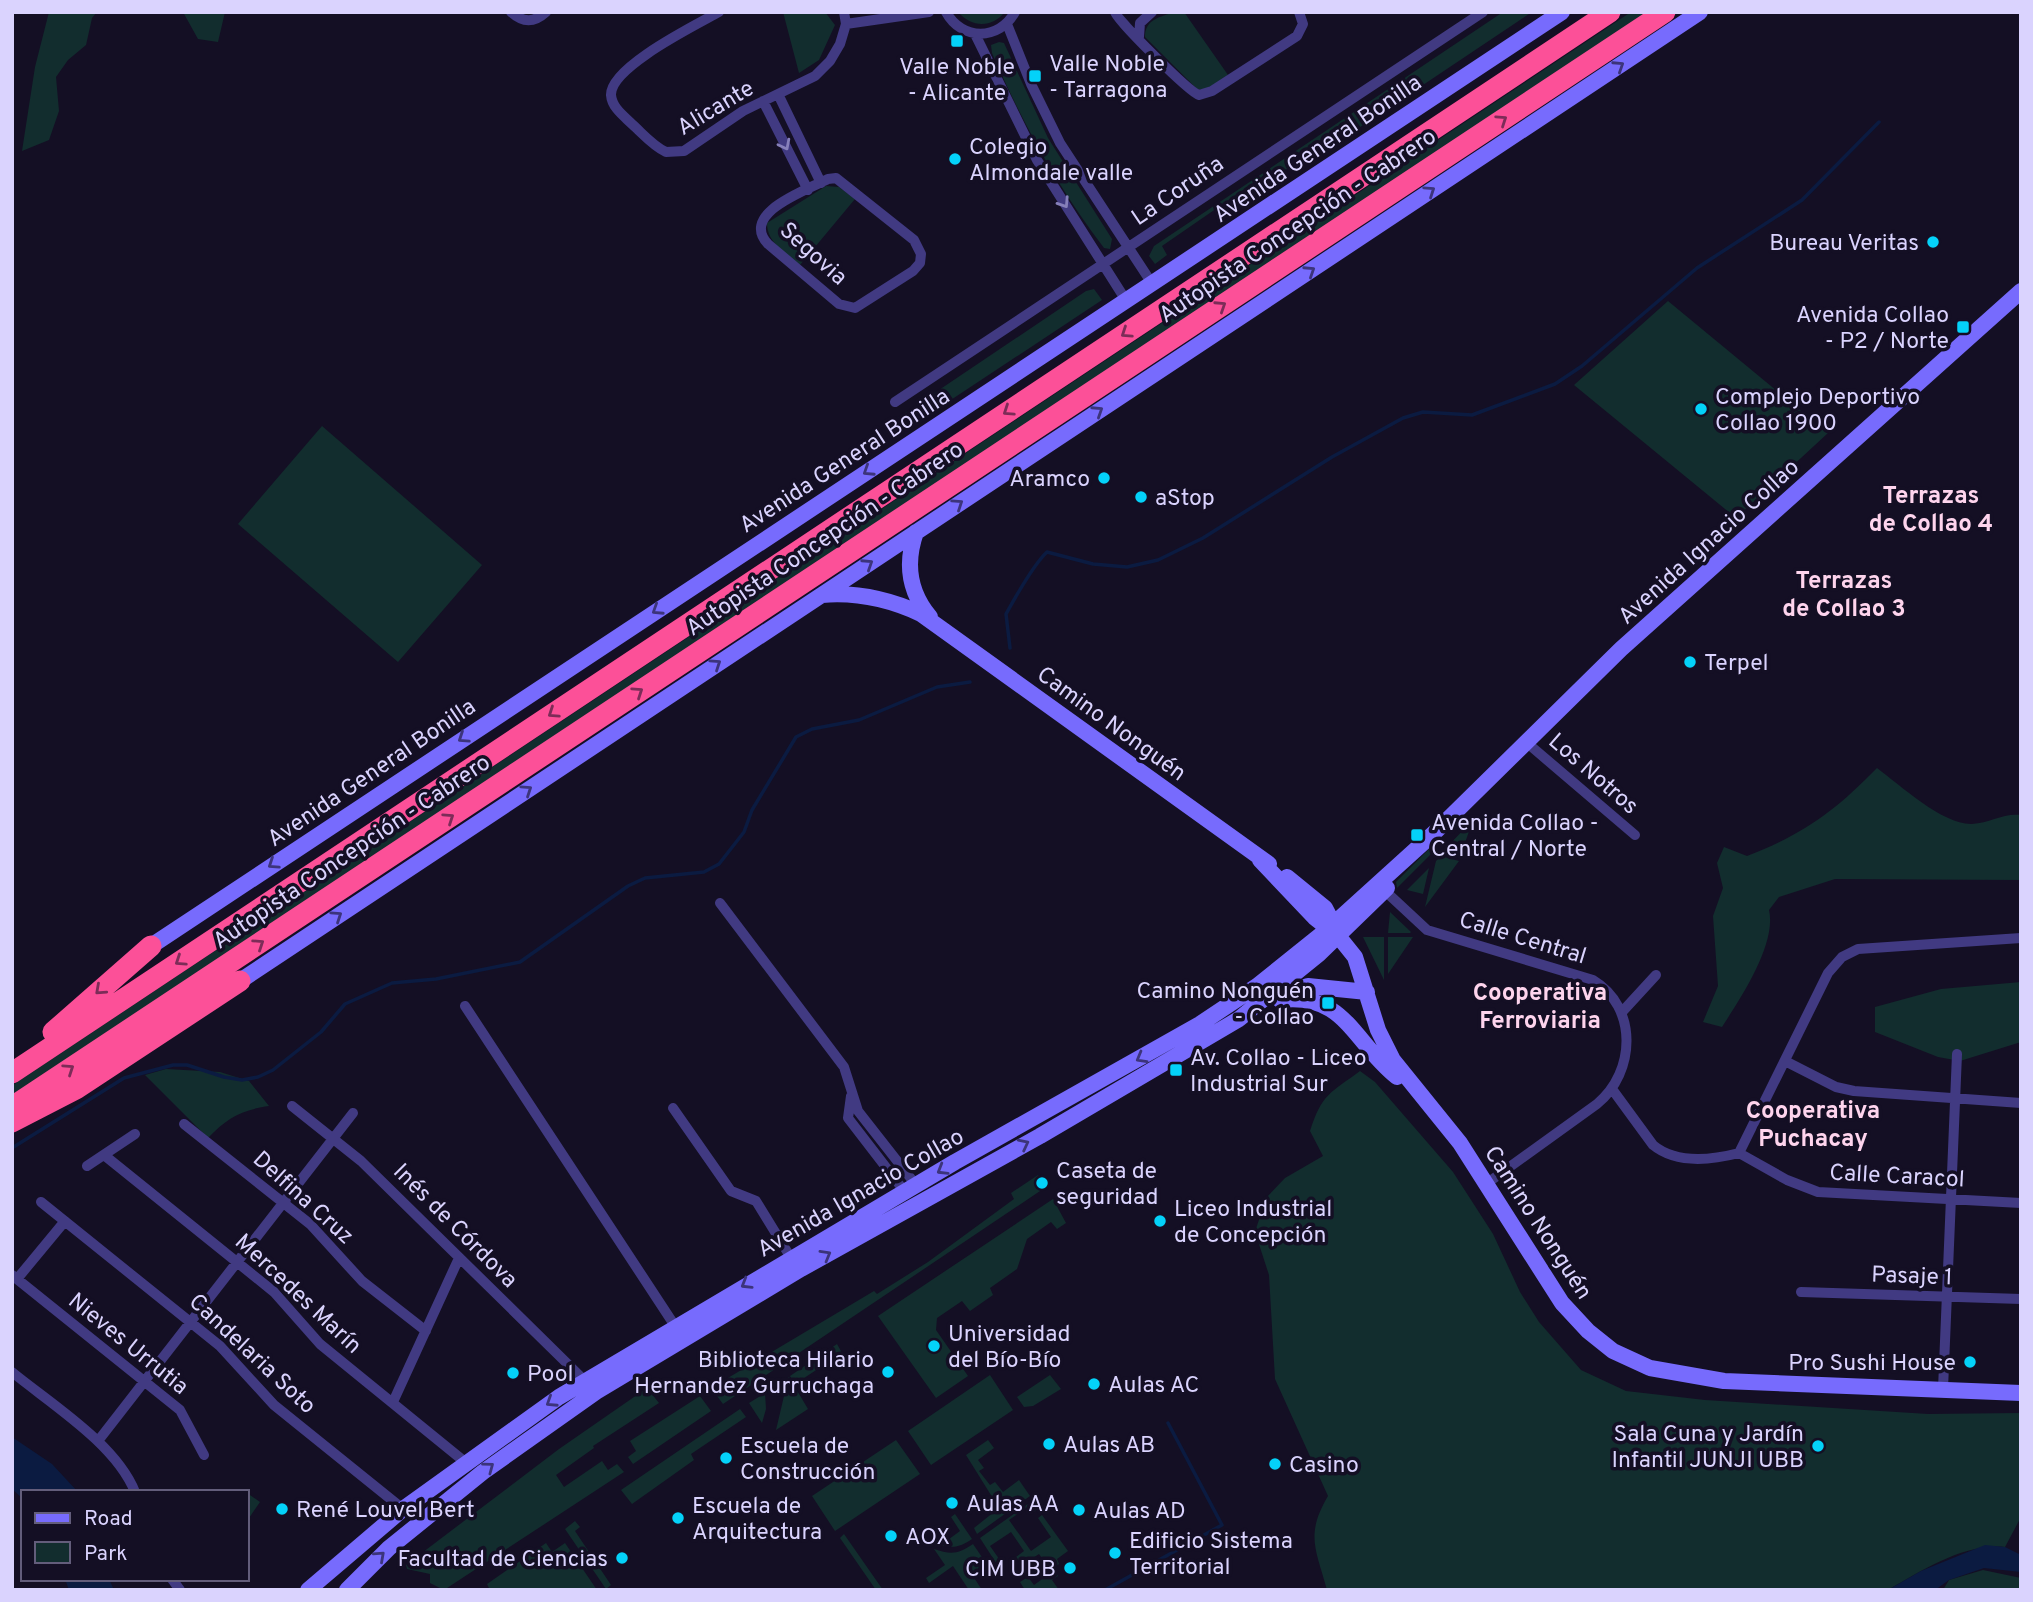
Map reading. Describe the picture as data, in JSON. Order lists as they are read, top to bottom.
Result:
{
  "streets": {
    "highway": ["Autopista Concepción - Cabrero"],
    "main road": ["Avenida General Bonilla", "Avenida Ignacio Collao", "Camino Nonguén"],
    "street": [
      "Alicante",
      "La Coruña",
      "Segovia",
      "Los Notros",
      "Calle Central",
      "Calle Caracol",
      "Delfina Cruz",
      "Inés de Córdova",
      "Pasaje 1",
      "Mercedes Marín",
      "Nieves Urrutia",
      "Candelaria Soto"
    ]
  },
  "crossings": [
    ["Alicante", "Segovia"],
    ["Avenida Ignacio Collao", "Camino Nonguén"],
    ["Avenida Ignacio Collao", "Los Notros"],
    ["Avenida Ignacio Collao", "Calle Central"],
    ["Avenida Ignacio Collao", "Inés de Córdova"],
    ["Avenida Ignacio Collao", "Mercedes Marín"],
    ["Avenida Ignacio Collao", "Candelaria Soto"]
  ],
  "districts": [
    "Terrazas de Collao 4",
    "Terrazas de Collao 3",
    "Cooperativa Ferroviaria",
    "Cooperativa Puchacay"
  ],
  "places": {
    "transit": [
      "Valle Noble - Alicante",
      "Valle Noble - Tarragona",
      "Avenida Collao - P2 / Norte",
      "Avenida Collao - Central / Norte",
      "Camino Nonguén - Collao",
      "Av. Collao - Liceo Industrial Sur"
    ],
    "other": [
      "Colegio Almondale valle",
      "Bureau Veritas",
      "Complejo Deportivo Collao 1900",
      "Aramco",
      "aStop",
      "Terpel",
      "Caseta de seguridad",
      "Liceo Industrial de Concepción",
      "Universidad del Bío-Bío",
      "Pro Sushi House",
      "Biblioteca Hilario Hernandez Gurruchaga",
      "Pool",
      "Aulas AC",
      "Aulas AB",
      "Sala Cuna y Jardín Infantil JUNJI UBB",
      "Escuela de Construcción",
      "Casino",
      "Aulas AA",
      "René Louvel Bert",
      "Aulas AD",
      "Escuela de Arquitectura",
      "AOX",
      "Edificio Sistema Territorial",
      "Facultad de Ciencias",
      "CIM UBB"
    ]
  },
  "legend": ["Road", "Park"]
}
